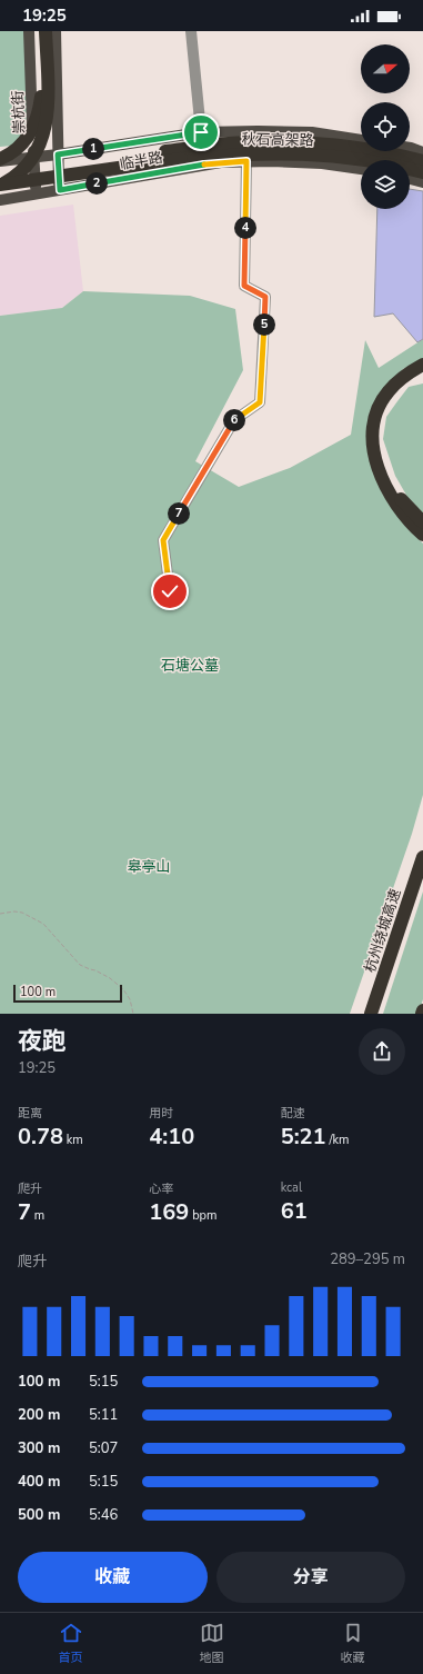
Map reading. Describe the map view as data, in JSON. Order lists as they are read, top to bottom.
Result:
{
  "streets": {
    "highway": ["秋石高架路", "杭州绕城高速"],
    "main road": ["崇杭街", "临半路"]
  },
  "crossings": [
    ["崇杭街", "临半路"]
  ],
  "parks": ["石塘公墓", "皋亭山"],
  "scale_bar": "100 m",
  "north": "right",
  "page": {
    "status": "19:25",
    "pins": [
      "1",
      "2",
      "4",
      "5",
      "6",
      "7"
    ],
    "scale": "100 m",
    "heading": ["夜跑", "19:25"],
    "stats": [
      ["距离", "0.78 km"],
      ["用时", "4:10"],
      ["配速", "5:21 /km"],
      ["爬升", "7 m"],
      ["心率", "169 bpm"],
      ["kcal", "61"]
    ],
    "chart": ["爬升", "289–295 m"],
    "list": [
      {
        "name": "100 m",
        "note": "5:15"
      },
      {
        "name": "200 m",
        "note": "5:11"
      },
      {
        "name": "300 m",
        "note": "5:07"
      },
      {
        "name": "400 m",
        "note": "5:15"
      },
      {
        "name": "500 m",
        "note": "5:46"
      }
    ],
    "buttons": ["收藏", "分享"],
    "tabs": ["首页", "地图", "收藏"]
  }
}
